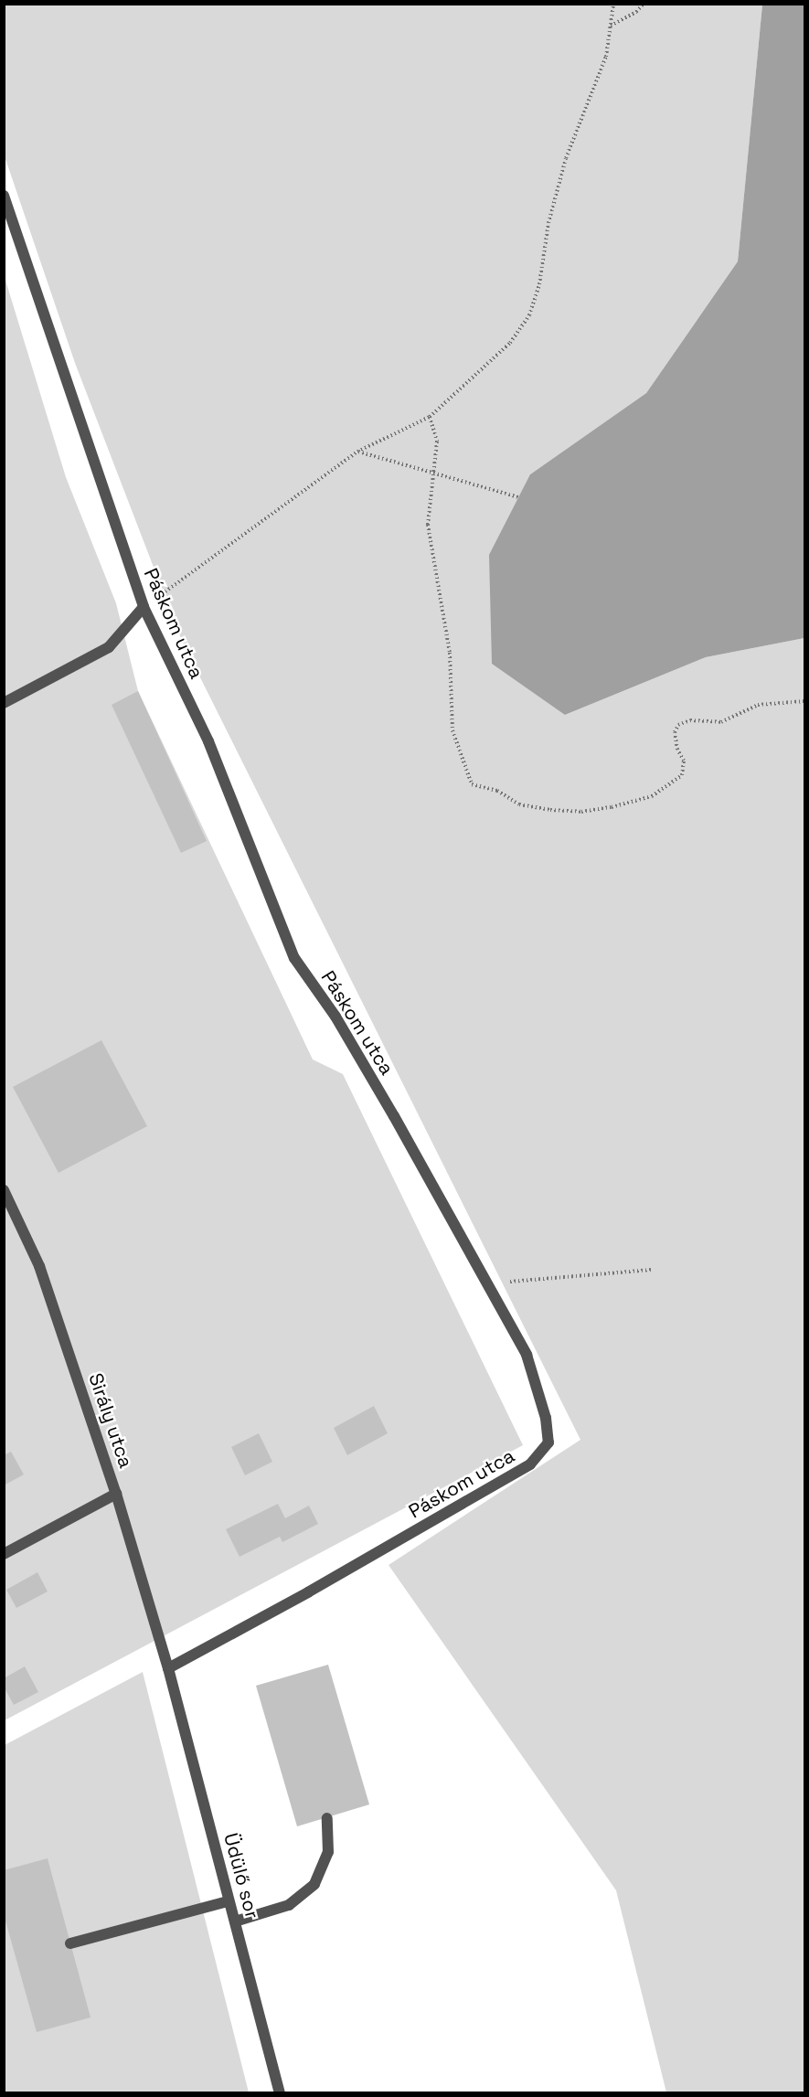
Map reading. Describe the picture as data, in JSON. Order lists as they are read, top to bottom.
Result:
{
  "streets": {
    "street": ["Páskom utca", "Sirály utca", "Üdülő sor"]
  },
  "crossings": [
    ["Páskom utca", "Sirály utca"],
    ["Páskom utca", "Üdülő sor"],
    ["Sirály utca", "Üdülő sor"]
  ]
}
